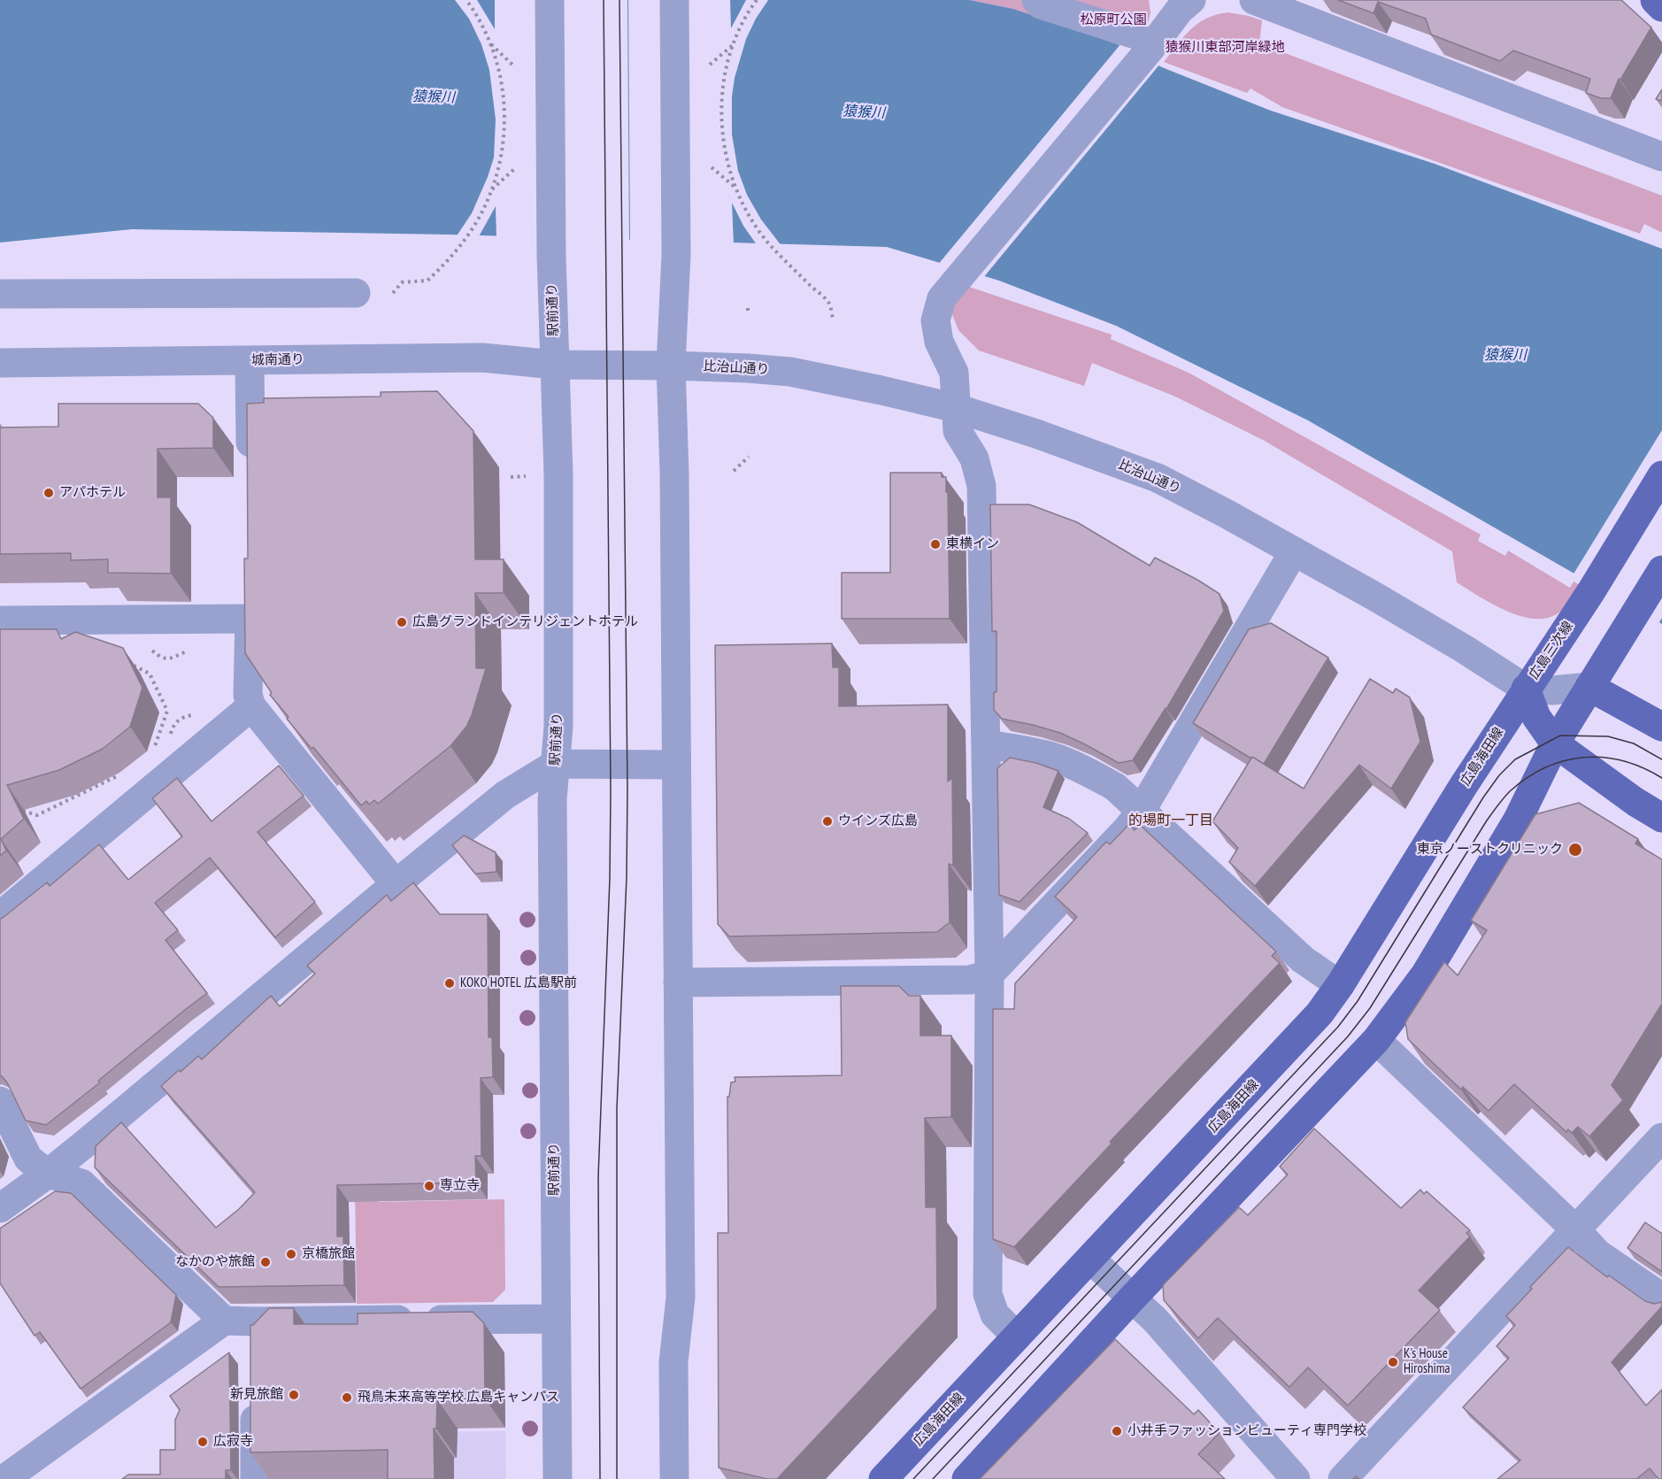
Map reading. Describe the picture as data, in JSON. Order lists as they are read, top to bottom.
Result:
{
  "streets": {
    "main road": ["広島三次線", "広島海田線"],
    "street": ["駅前通り", "城南通り", "比治山通り"]
  },
  "crossings": [
    ["駅前通り", "城南通り"],
    ["城南通り", "比治山通り"],
    ["比治山通り", "広島三次線"],
    ["比治山通り", "広島海田線"],
    ["広島三次線", "広島海田線"]
  ],
  "districts": ["的場町一丁目"],
  "water": ["猿猴川"],
  "parks": ["松原町公園", "猿猴川東部河岸緑地"],
  "places": [
    "アパホテル",
    "東横イン",
    "広島グランドインテリジェントホテル",
    "ウインズ広島",
    "東京ノーストクリニック",
    "KOKO HOTEL 広島駅前",
    "専立寺",
    "京橋旅館",
    "なかのや旅館",
    "K's House Hiroshima",
    "新見旅館",
    "飛鳥未来高等学校 広島キャンパス",
    "小井手ファッションビューティ専門学校",
    "広寂寺"
  ]
}
